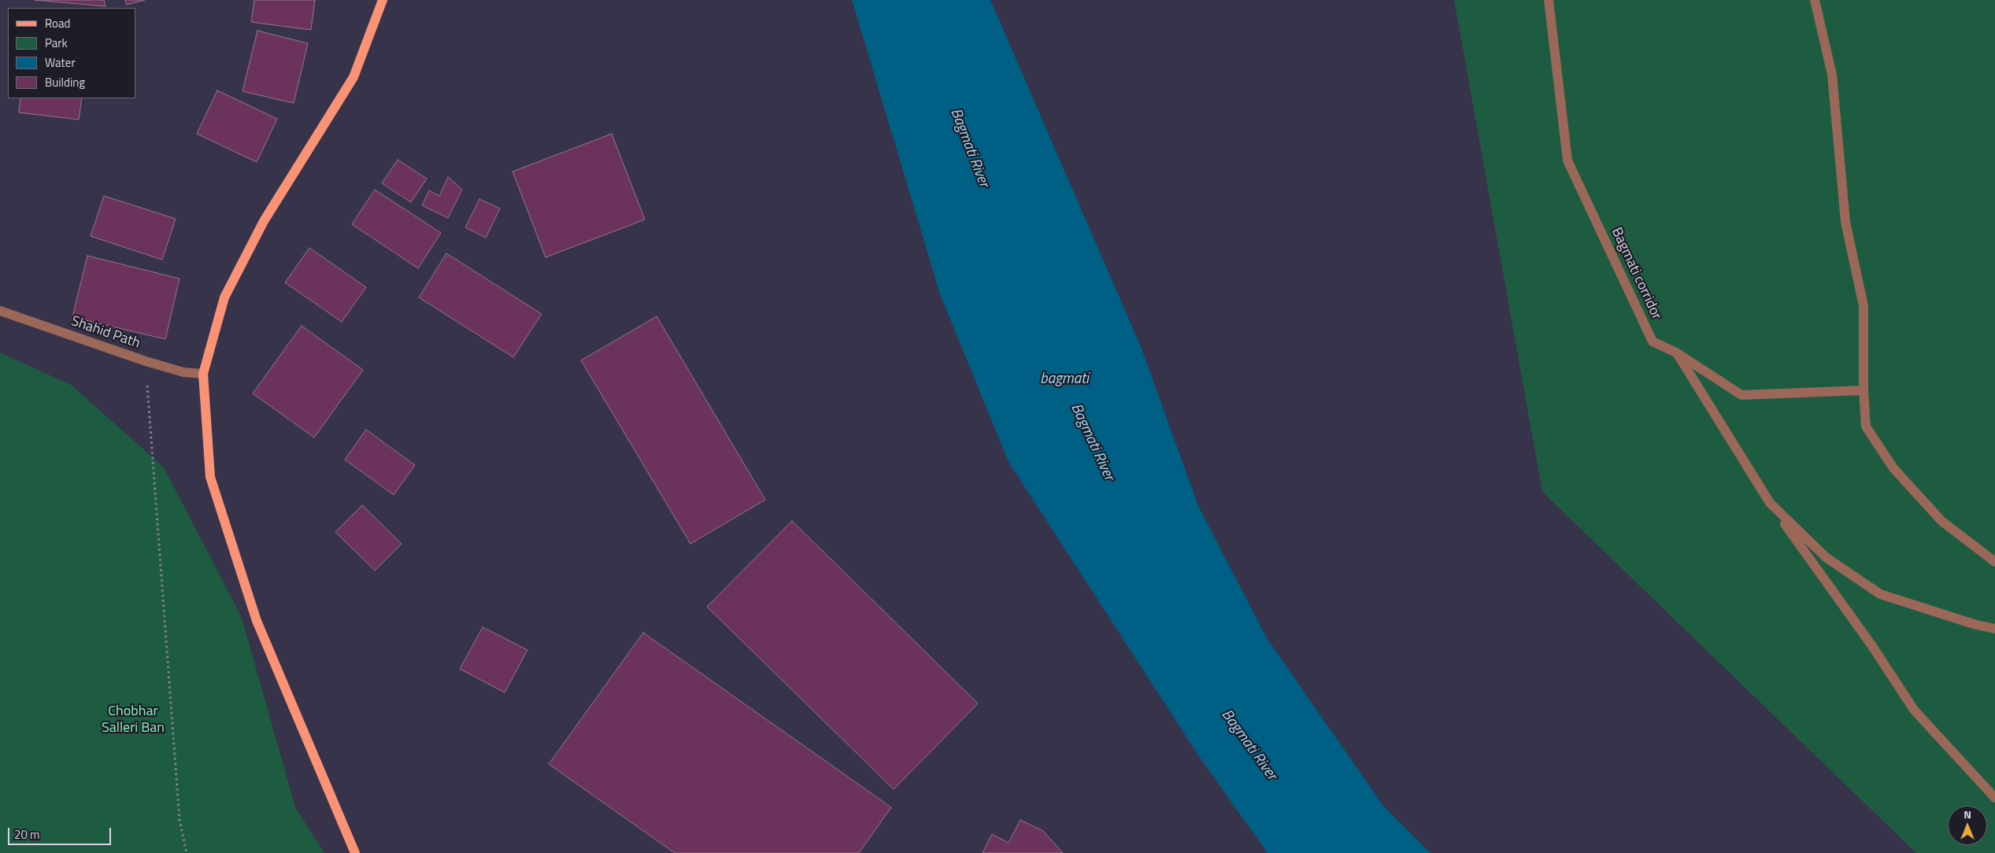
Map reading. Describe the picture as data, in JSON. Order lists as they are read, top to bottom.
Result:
{
  "streets": {
    "street": ["Bagmati corridor", "Shahid Path"]
  },
  "water": ["Bagmati River", "bagmati"],
  "parks": ["Chobhar Salleri Ban"],
  "legend": [
    "Road",
    "Park",
    "Water",
    "Building"
  ],
  "scale_bar": "20 m",
  "north": "top"
}
